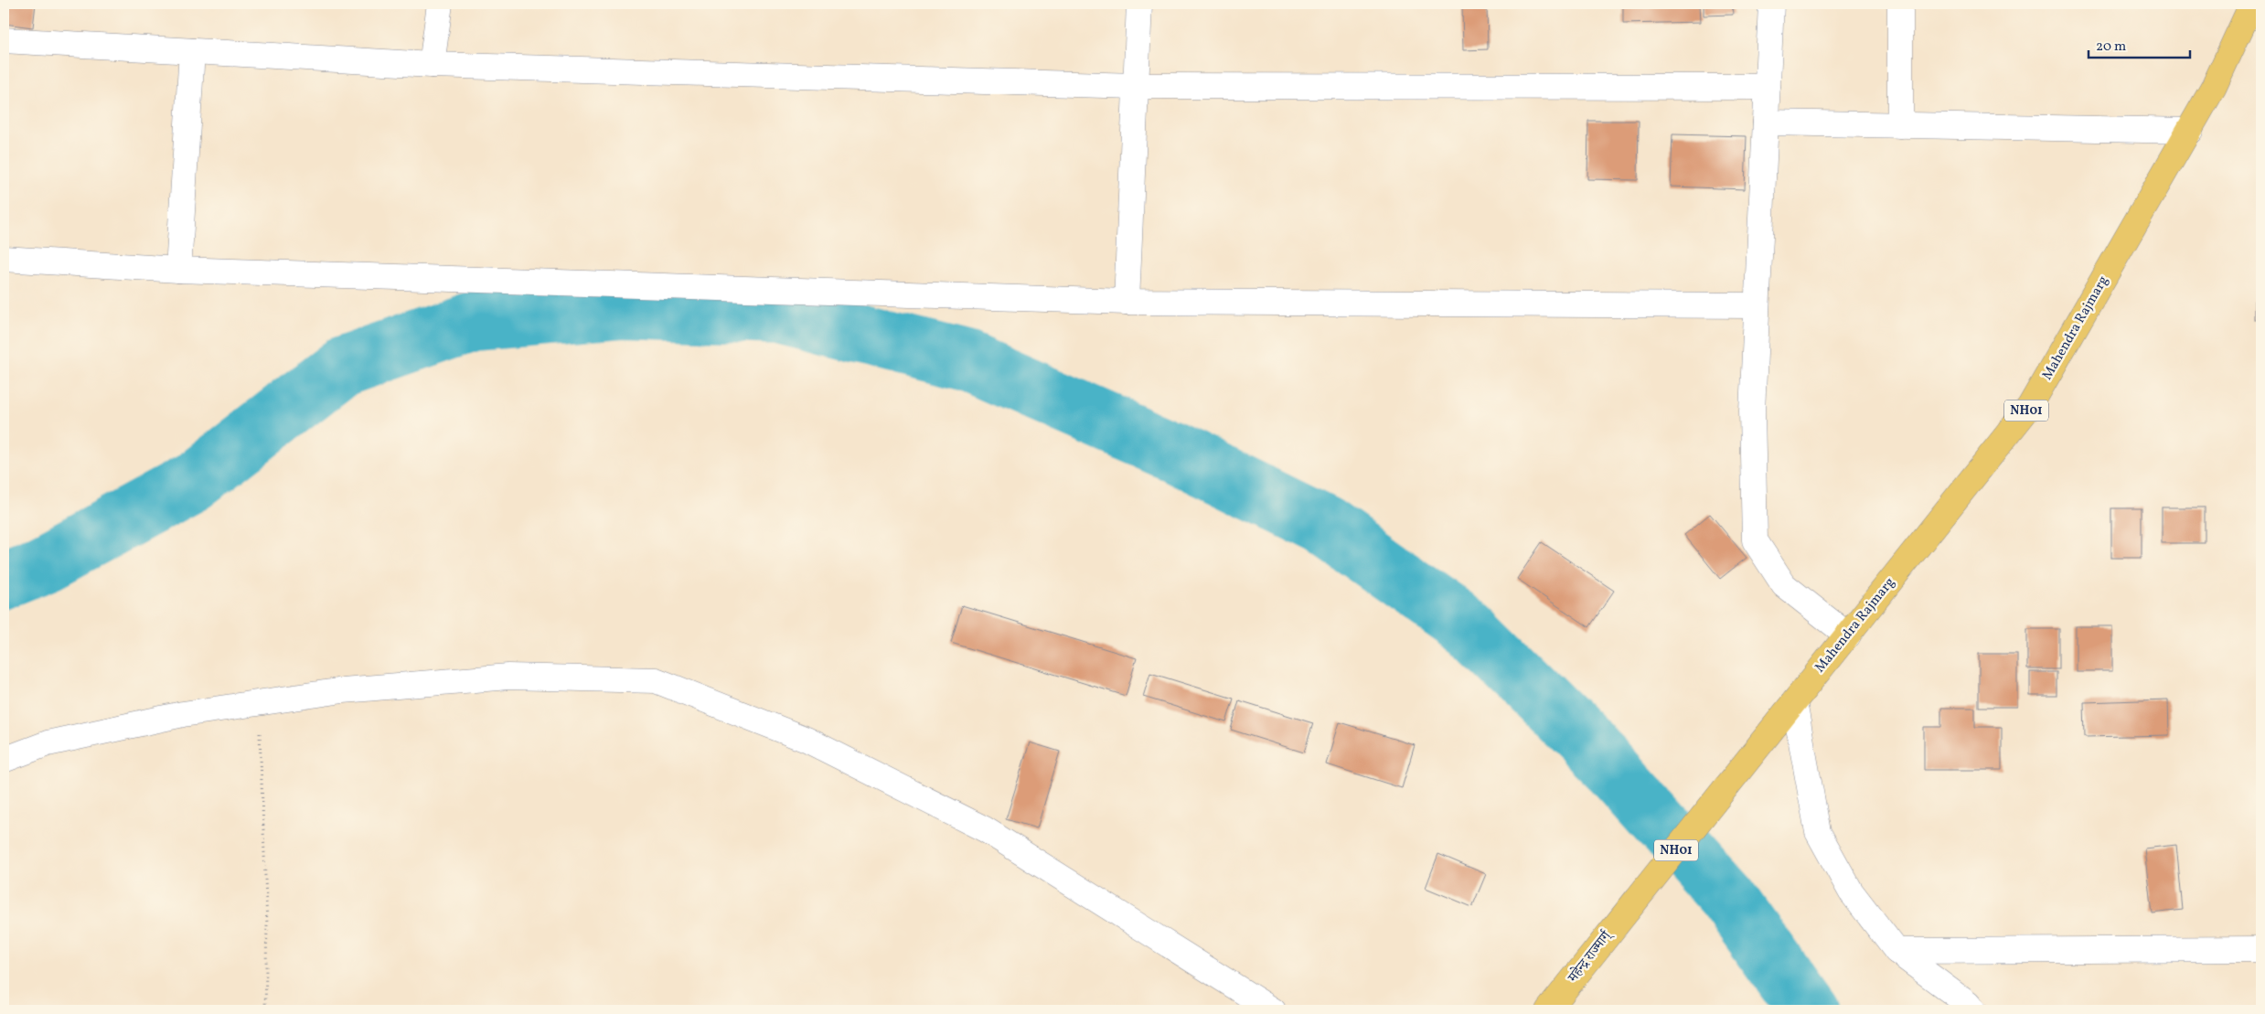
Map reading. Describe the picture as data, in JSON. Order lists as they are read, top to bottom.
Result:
{
  "streets": {
    "highway": ["Mahendra Rajmarg", "NH01", "महेन्द्र राज्मार्ग्"]
  },
  "crossings": [
    ["Mahendra Rajmarg", "महेन्द्र राज्मार्ग्"]
  ],
  "scale_bar": "20 m"
}
